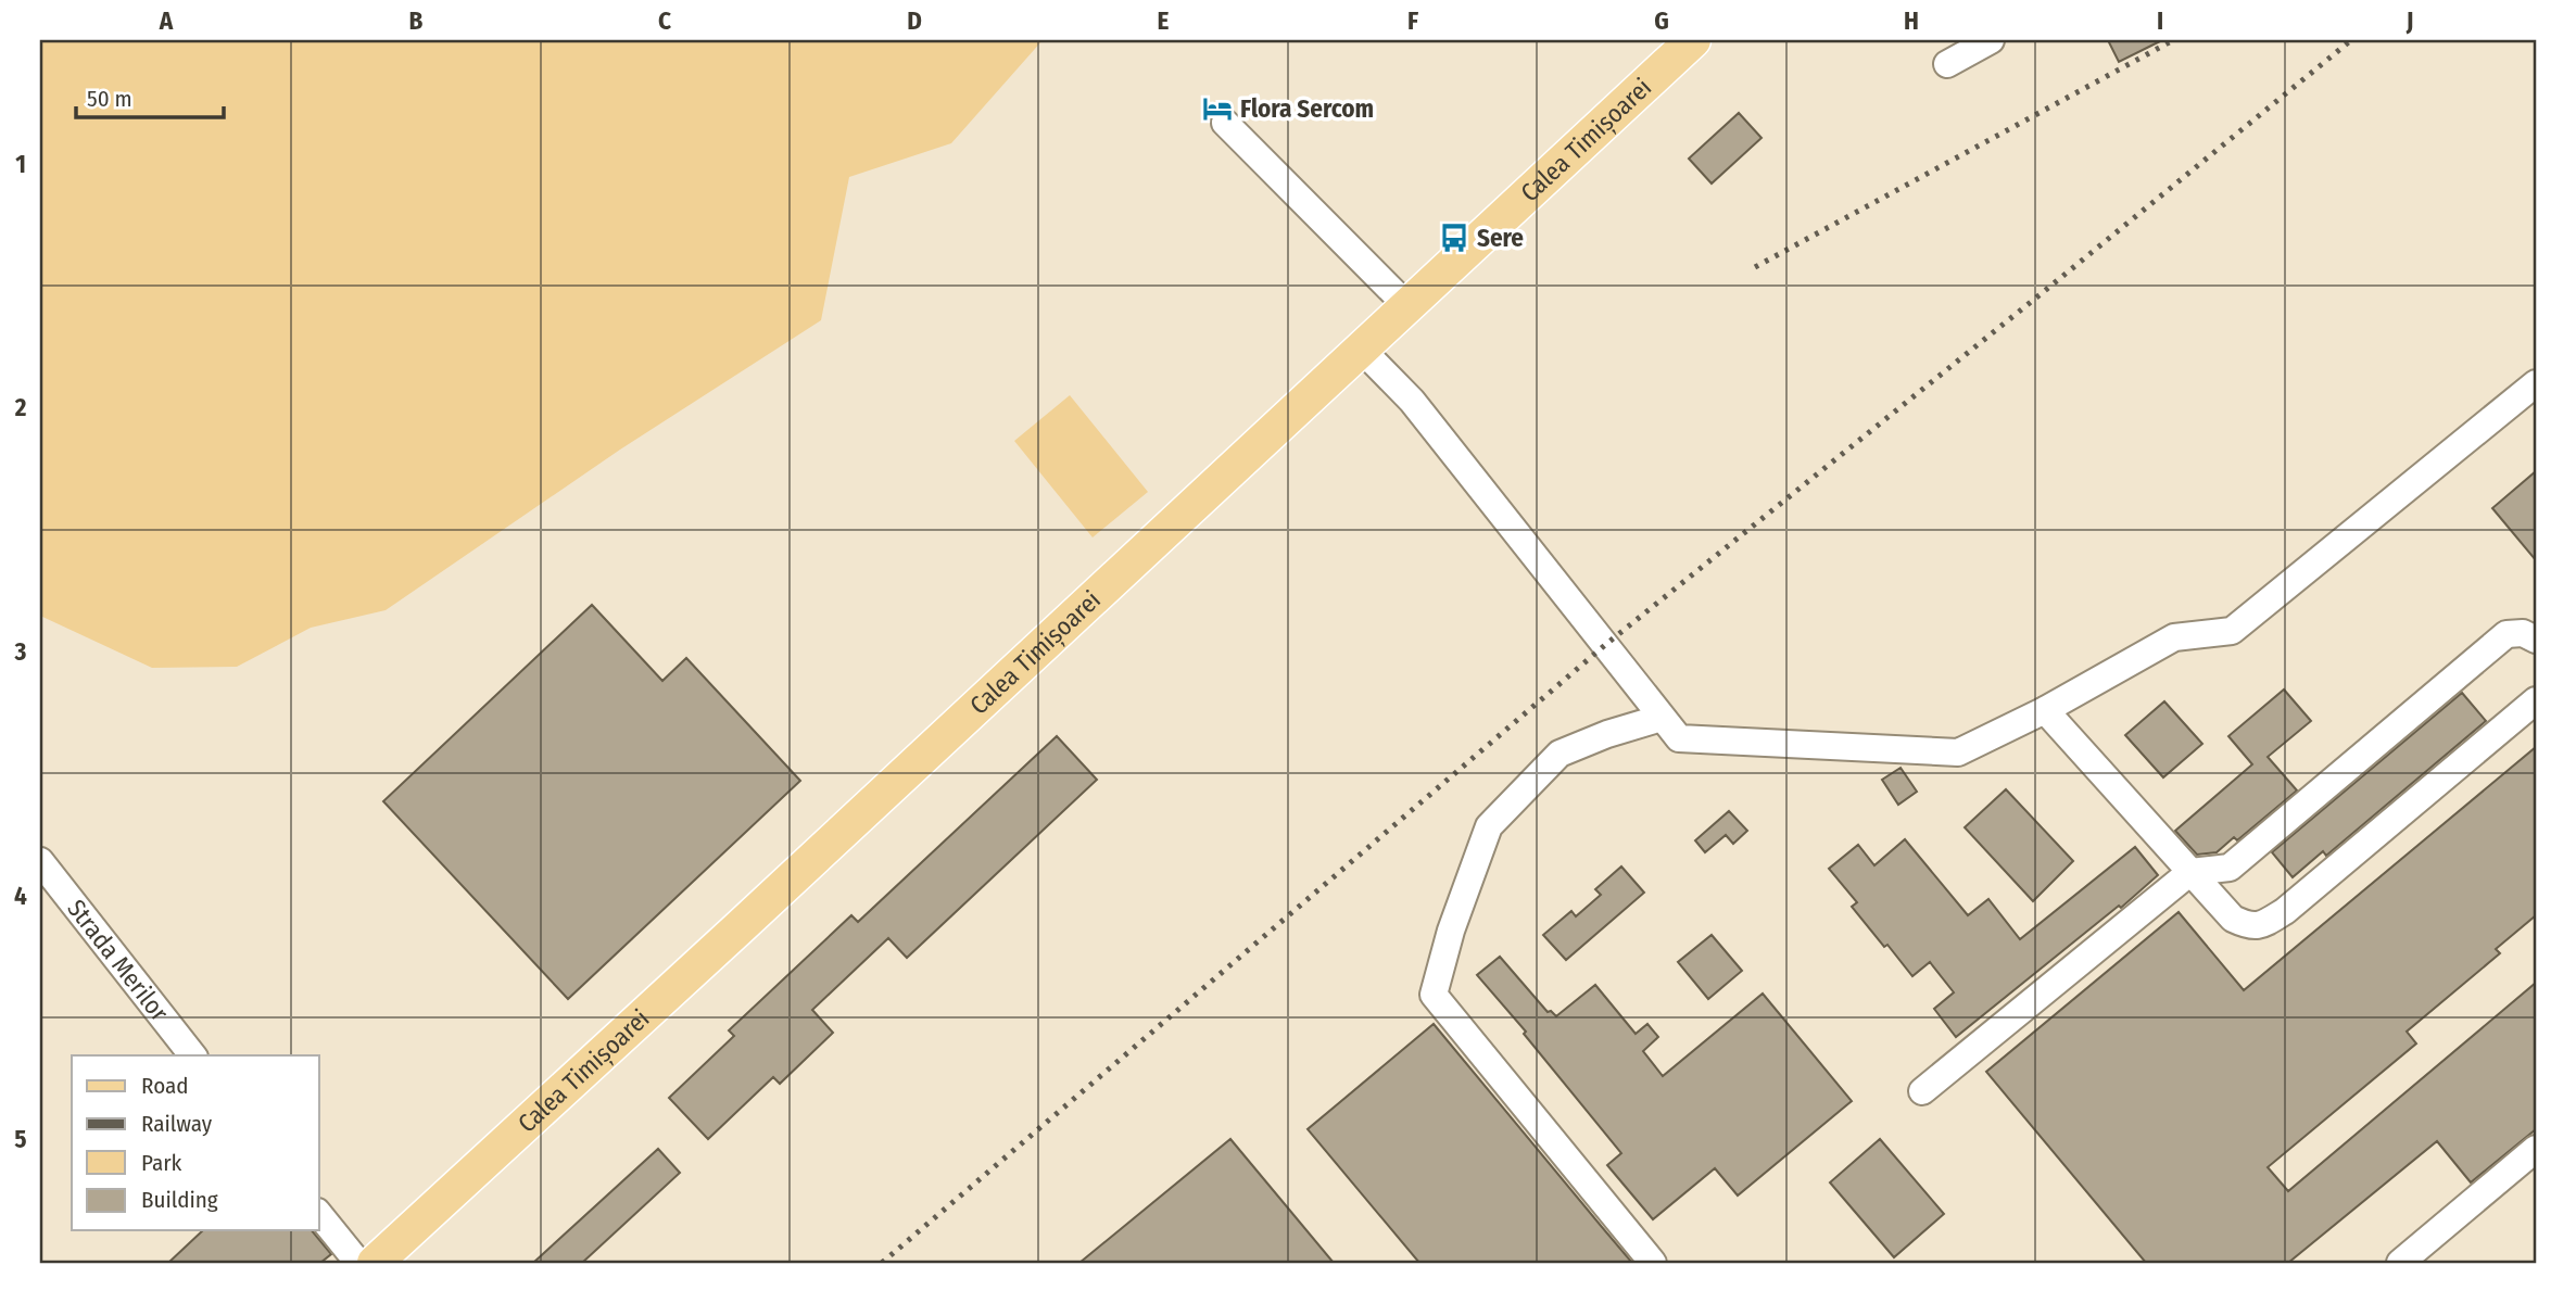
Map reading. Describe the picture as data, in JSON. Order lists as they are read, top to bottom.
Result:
{
  "streets": {
    "main road": ["Calea Timișoarei"],
    "street": ["Strada Merilor"]
  },
  "places": {
    "hotel": ["Flora Sercom"],
    "bus stop": ["Sere"]
  },
  "legend": [
    "Road",
    "Railway",
    "Park",
    "Building"
  ],
  "scale_bar": "50 m",
  "grid": {
    "columns": [
      "A",
      "B",
      "C",
      "D",
      "E",
      "F",
      "G",
      "H",
      "I",
      "J"
    ],
    "rows": [
      "1",
      "2",
      "3",
      "4",
      "5"
    ]
  }
}
